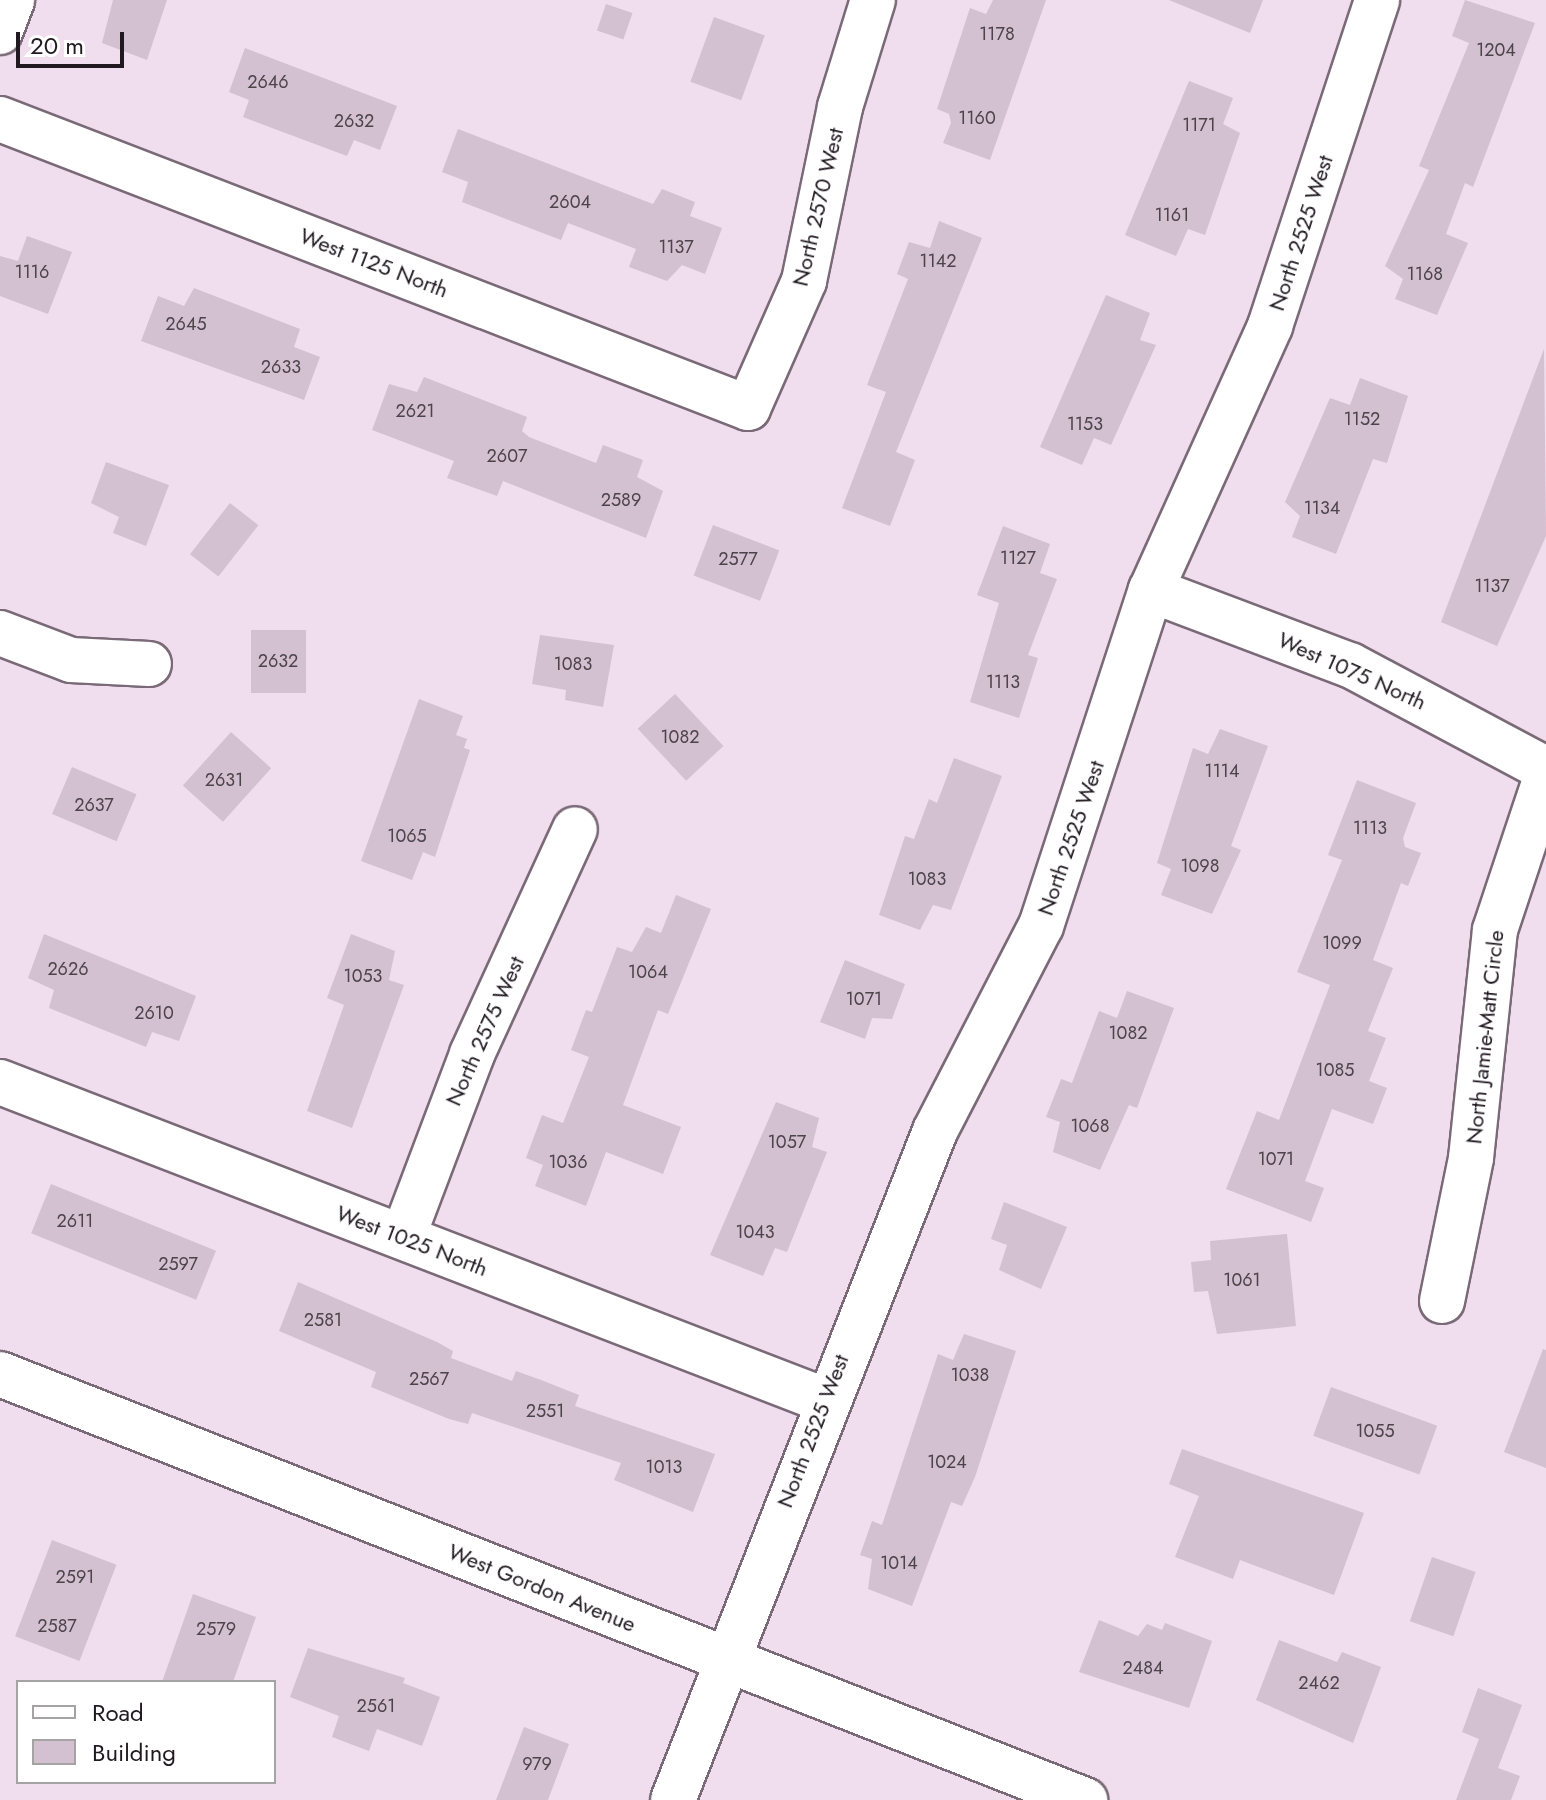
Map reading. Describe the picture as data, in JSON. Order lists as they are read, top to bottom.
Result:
{
  "streets": {
    "street": [
      "North 2570 West",
      "North 2525 West",
      "West 1125 North",
      "West 1075 North",
      "North 2575 West",
      "North Jamie-Matt Circle",
      "West 1025 North",
      "West Gordon Avenue"
    ]
  },
  "crossings": [
    ["North 2570 West", "West 1125 North"],
    ["North 2525 West", "West 1075 North"],
    ["North 2525 West", "West 1025 North"],
    ["North 2525 West", "West Gordon Avenue"],
    ["North 2575 West", "West 1025 North"]
  ],
  "house_numbers": [
    "1178",
    "1204",
    "2646",
    "1160",
    "2632",
    "1171",
    "2604",
    "1161",
    "1137",
    "1142",
    "1116",
    "1168",
    "2645",
    "2633",
    "2621",
    "1152",
    "1153",
    "2607",
    "2589",
    "1134",
    "1127",
    "2577",
    "1137",
    "2632",
    "1083",
    "1113",
    "1082",
    "1114",
    "2631",
    "2637",
    "1113",
    "1065",
    "1098",
    "1083",
    "1099",
    "2626",
    "1064",
    "1053",
    "1071",
    "2610",
    "1082",
    "1085",
    "1068",
    "1057",
    "1071",
    "1036",
    "2611",
    "1043",
    "2597",
    "1061",
    "2581",
    "1038",
    "2567",
    "2551",
    "1055",
    "1024",
    "1013",
    "1014",
    "2591",
    "2587",
    "2579",
    "2484",
    "2462",
    "2561",
    "979"
  ],
  "legend": ["Road", "Building"],
  "scale_bar": "20 m"
}
